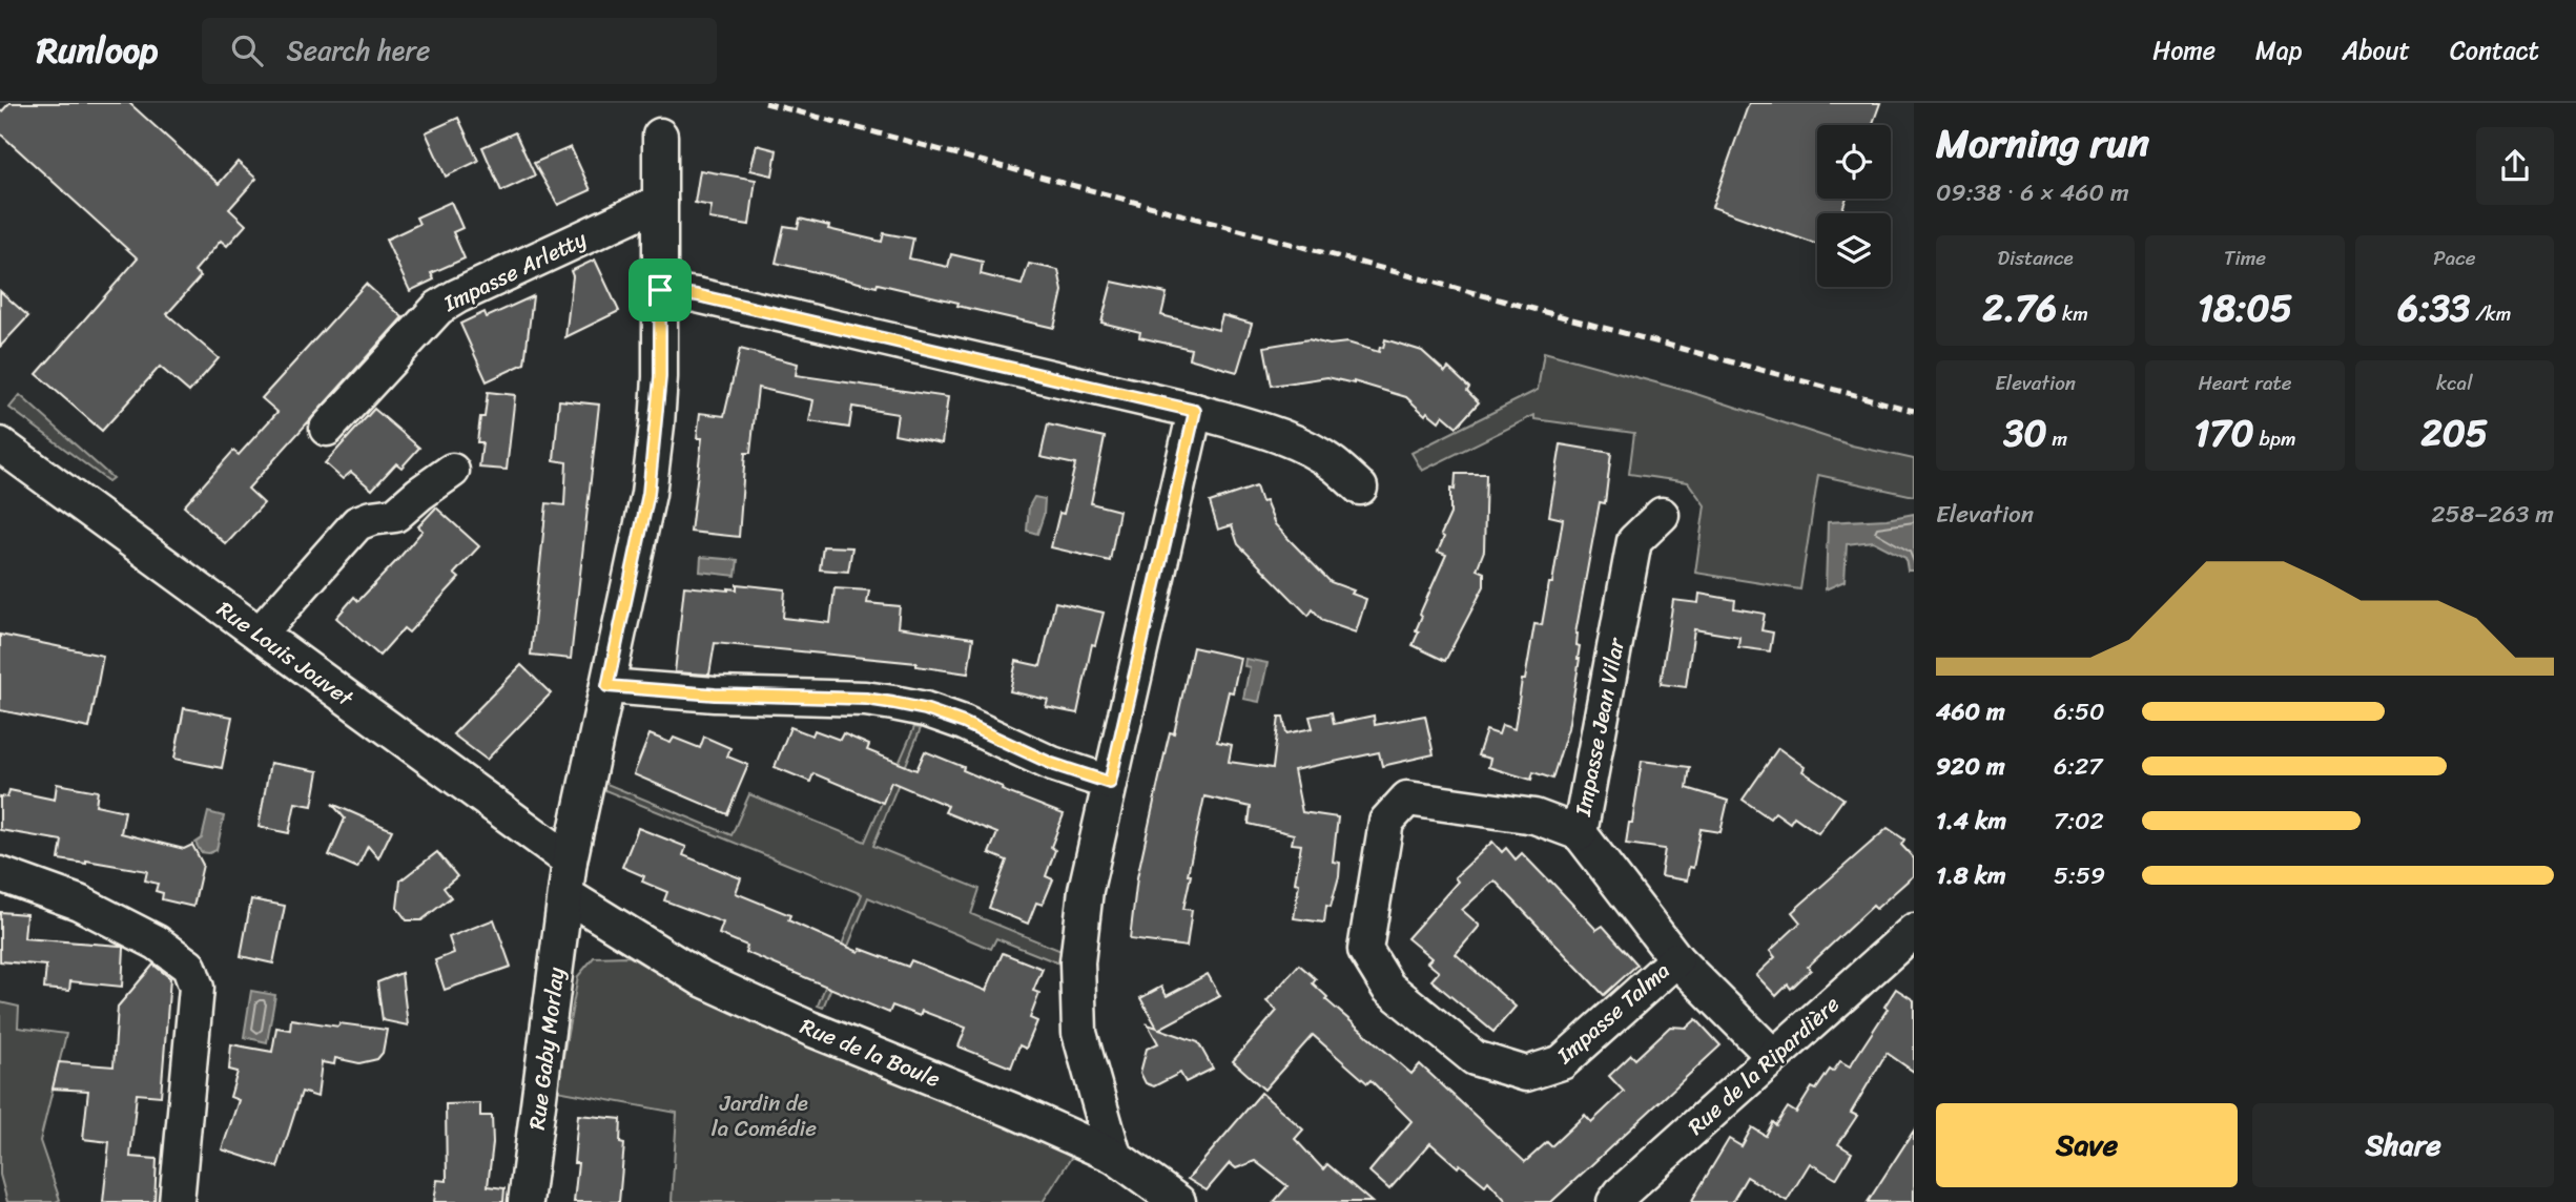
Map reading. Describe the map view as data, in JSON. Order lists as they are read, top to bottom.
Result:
{
  "streets": {
    "street": [
      "Impasse Arletty",
      "Rue Louis Jouvet",
      "Impasse Jean Vilar",
      "Impasse Talma",
      "Rue Gaby Morlay",
      "Rue de la Boule",
      "Rue de la Ripardière"
    ]
  },
  "crossings": [
    ["Impasse Arletty", "Rue Gaby Morlay"],
    ["Rue Louis Jouvet", "Rue Gaby Morlay"],
    ["Impasse Jean Vilar", "Impasse Talma"],
    ["Impasse Jean Vilar", "Rue de la Ripardière"],
    ["Rue Gaby Morlay", "Rue de la Boule"]
  ],
  "parks": ["Jardin de la Comédie"],
  "page": {
    "header": "Runloop",
    "search": "Search here",
    "nav": [
      "Home",
      "Map",
      "About",
      "Contact"
    ],
    "heading": ["Morning run", "09:38 · 6 × 460 m"],
    "stats": [
      ["Distance", "2.76 km"],
      ["Time", "18:05"],
      ["Pace", "6:33 /km"],
      ["Elevation", "30 m"],
      ["Heart rate", "170 bpm"],
      ["kcal", "205"]
    ],
    "chart": ["Elevation", "258–263 m"],
    "list": [
      {
        "name": "460 m",
        "note": "6:50"
      },
      {
        "name": "920 m",
        "note": "6:27"
      },
      {
        "name": "1.4 km",
        "note": "7:02"
      },
      {
        "name": "1.8 km",
        "note": "5:59"
      }
    ],
    "buttons": ["Save", "Share"]
  }
}
